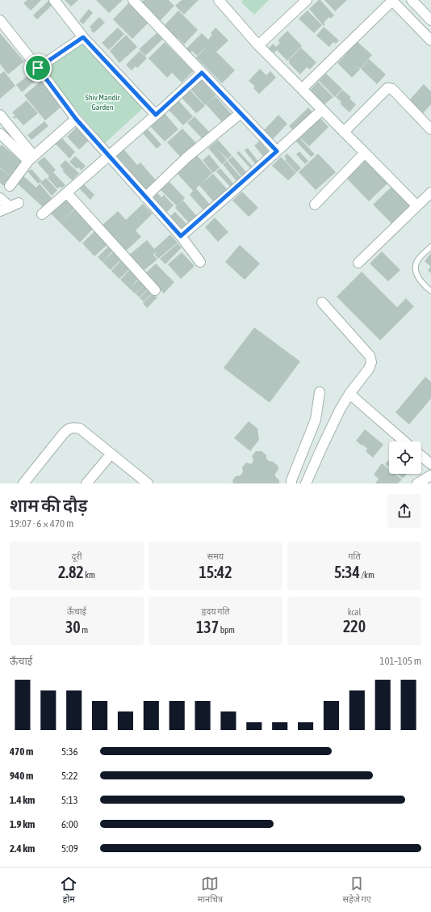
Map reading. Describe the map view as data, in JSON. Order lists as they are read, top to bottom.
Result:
{
  "parks": ["Shiv Mandir Garden"],
  "page": {
    "heading": ["शाम की दौड़", "19:07 · 6 × 470 m"],
    "stats": [
      ["दूरी", "2.82 km"],
      ["समय", "15:42"],
      ["गति", "5:34 /km"],
      ["ऊँचाई", "30 m"],
      ["हृदय गति", "137 bpm"],
      ["kcal", "220"]
    ],
    "chart": ["ऊँचाई", "101–105 m"],
    "list": [
      {
        "name": "470 m",
        "note": "5:36"
      },
      {
        "name": "940 m",
        "note": "5:22"
      },
      {
        "name": "1.4 km",
        "note": "5:13"
      },
      {
        "name": "1.9 km",
        "note": "6:00"
      },
      {
        "name": "2.4 km",
        "note": "5:09"
      }
    ],
    "tabs": ["होम", "मानचित्र", "सहेजे गए"]
  }
}
